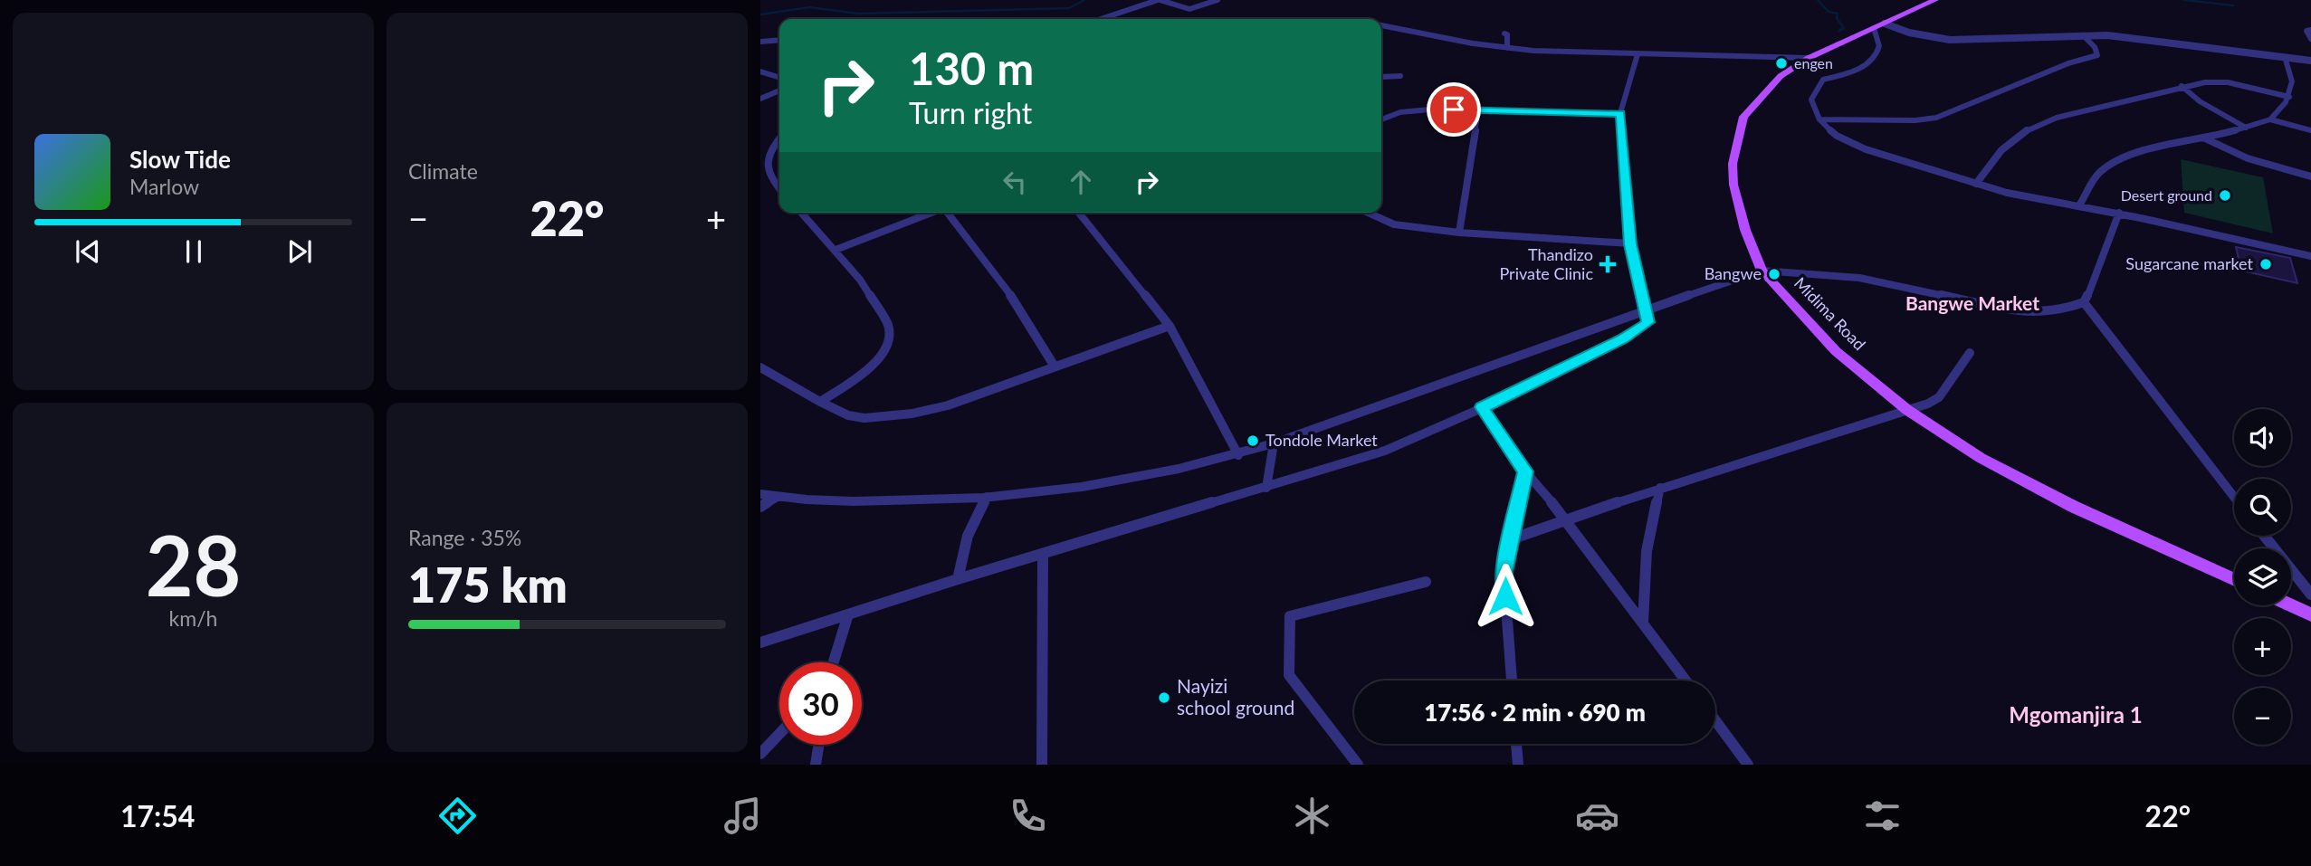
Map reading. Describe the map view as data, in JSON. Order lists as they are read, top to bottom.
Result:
{
  "streets": {
    "main road": ["Midima Road"]
  },
  "districts": ["Bangwe Market", "Mgomanjira 1"],
  "places": {
    "other": [
      "engen",
      "Desert ground",
      "Sugarcane market",
      "Bangwe",
      "Tondole Market",
      "Nayizi school ground"
    ],
    "health": ["Thandizo Private Clinic"]
  },
  "page": {
    "tile": [
      "Climate",
      ["28", "km/h"],
      ["Range · 35%", "175 km"]
    ],
    "turn": ["130 m", "Turn right"],
    "song": ["Slow Tide", "Marlow"],
    "heat": ["−", "22°", "+"],
    "map_buttons": ["+", "−"],
    "limit": "30",
    "trip": "17:56 · 2 min · 690 m",
    "tabs": ["17:54", "22°"]
  }
}
